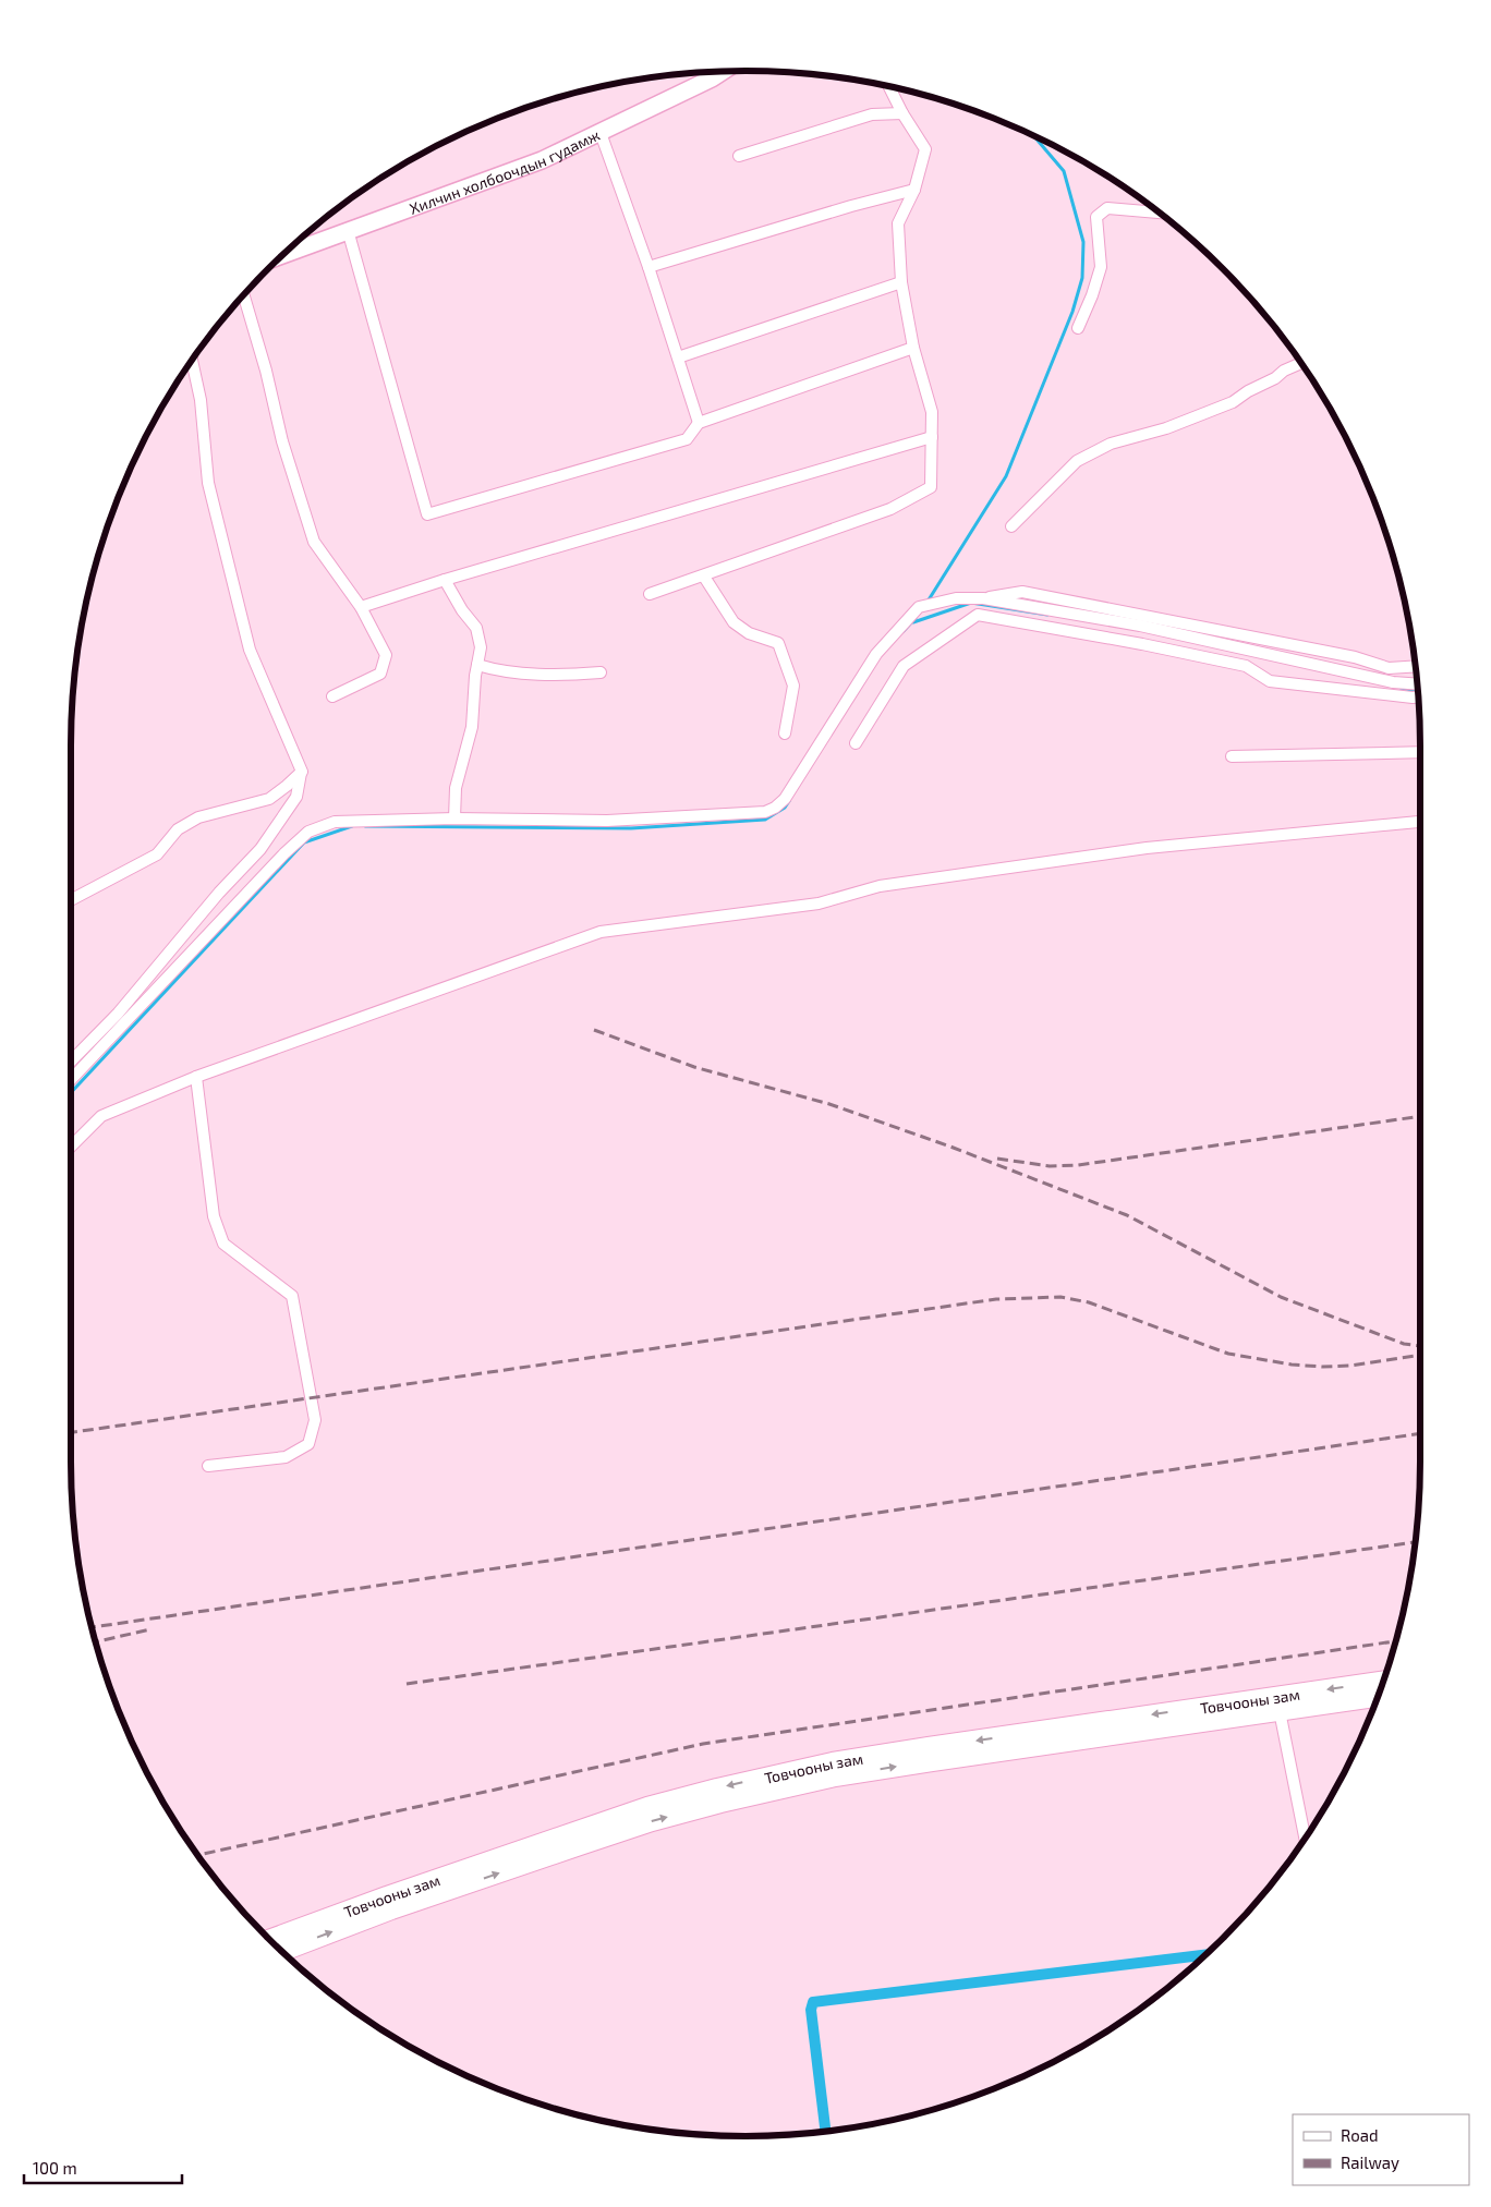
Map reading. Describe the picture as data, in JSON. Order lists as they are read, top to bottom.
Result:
{
  "streets": {
    "highway": ["Товчооны зам"],
    "main road": ["Хилчин холбоочдын гудамж"]
  },
  "legend": ["Road", "Railway"],
  "scale_bar": "100 m"
}
